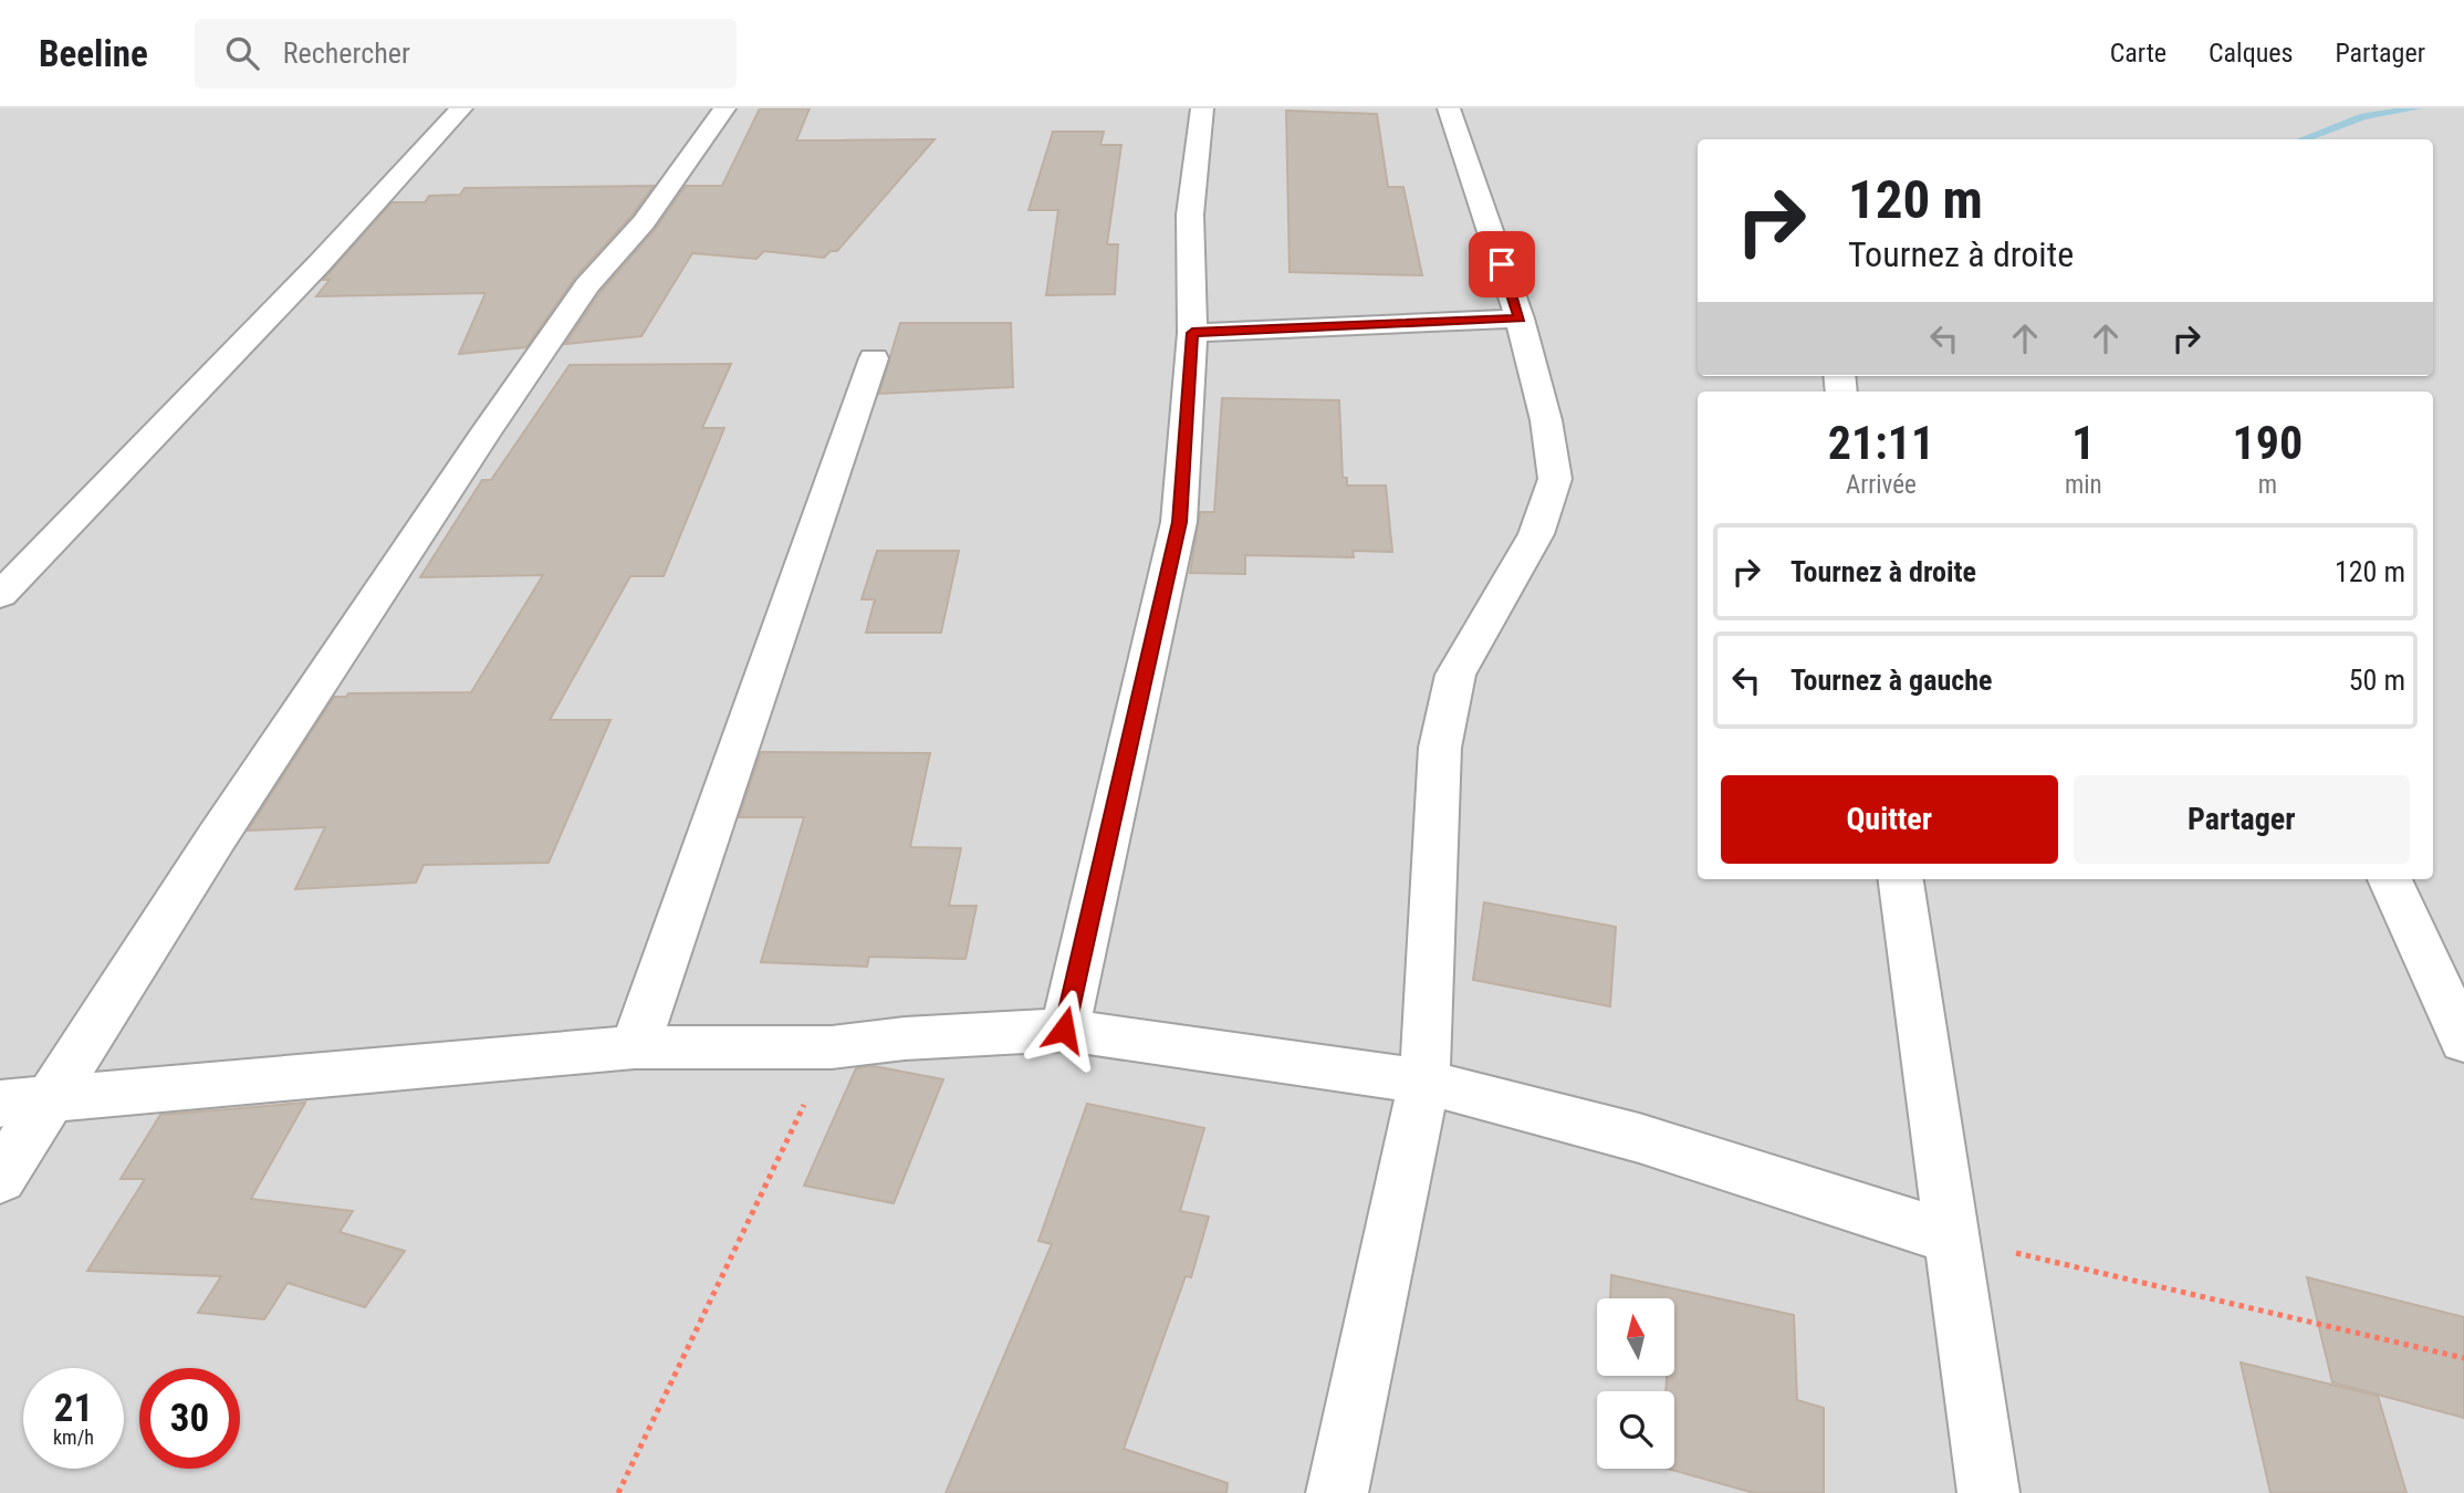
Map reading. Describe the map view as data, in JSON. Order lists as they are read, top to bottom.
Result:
{
  "north": "top",
  "page": {
    "header": "Beeline",
    "search": "Rechercher",
    "nav": ["Carte", "Calques", "Partager"],
    "turn": ["120 m", "Tournez à droite"],
    "eta": [
      "21:11",
      "Arrivée",
      "1",
      "min",
      "190",
      "m"
    ],
    "list": [
      {
        "name": "Tournez à droite",
        "value": "120 m"
      },
      {
        "name": "Tournez à gauche",
        "value": "50 m"
      }
    ],
    "buttons": ["Quitter", "Partager"],
    "speed": "21 km/h",
    "limit": "30"
  }
}
